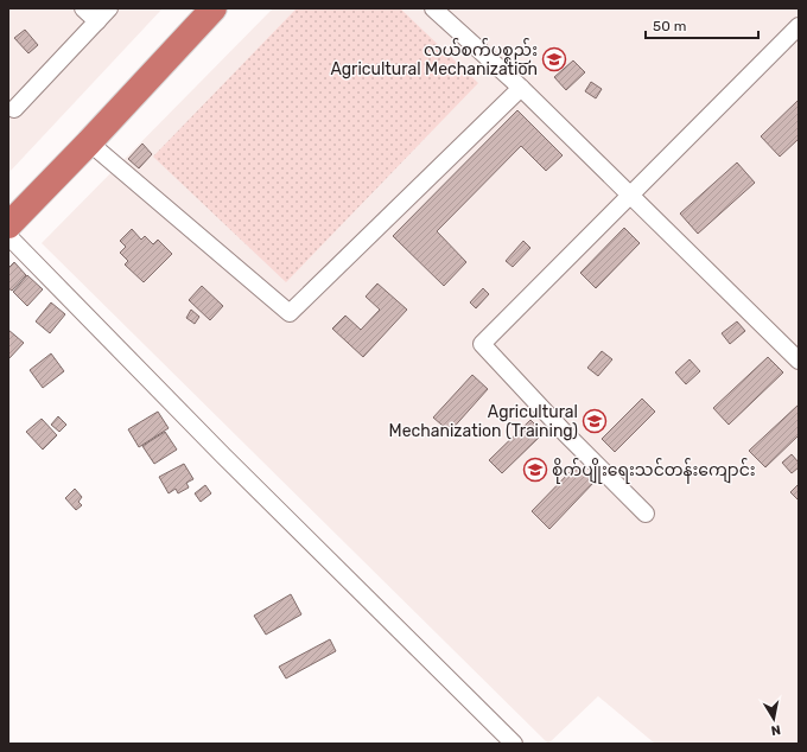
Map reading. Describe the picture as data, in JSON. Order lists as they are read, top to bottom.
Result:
{
  "places": {
    "school or university": ["လယ်စက်ပစ္စည်း Agricultural Mechanization", "Agricultural Mechanization (Training)", "စိုက်ပျိုးရေးသင်တန်းကျောင်း"]
  },
  "scale_bar": "50 m",
  "north": "bottom"
}
